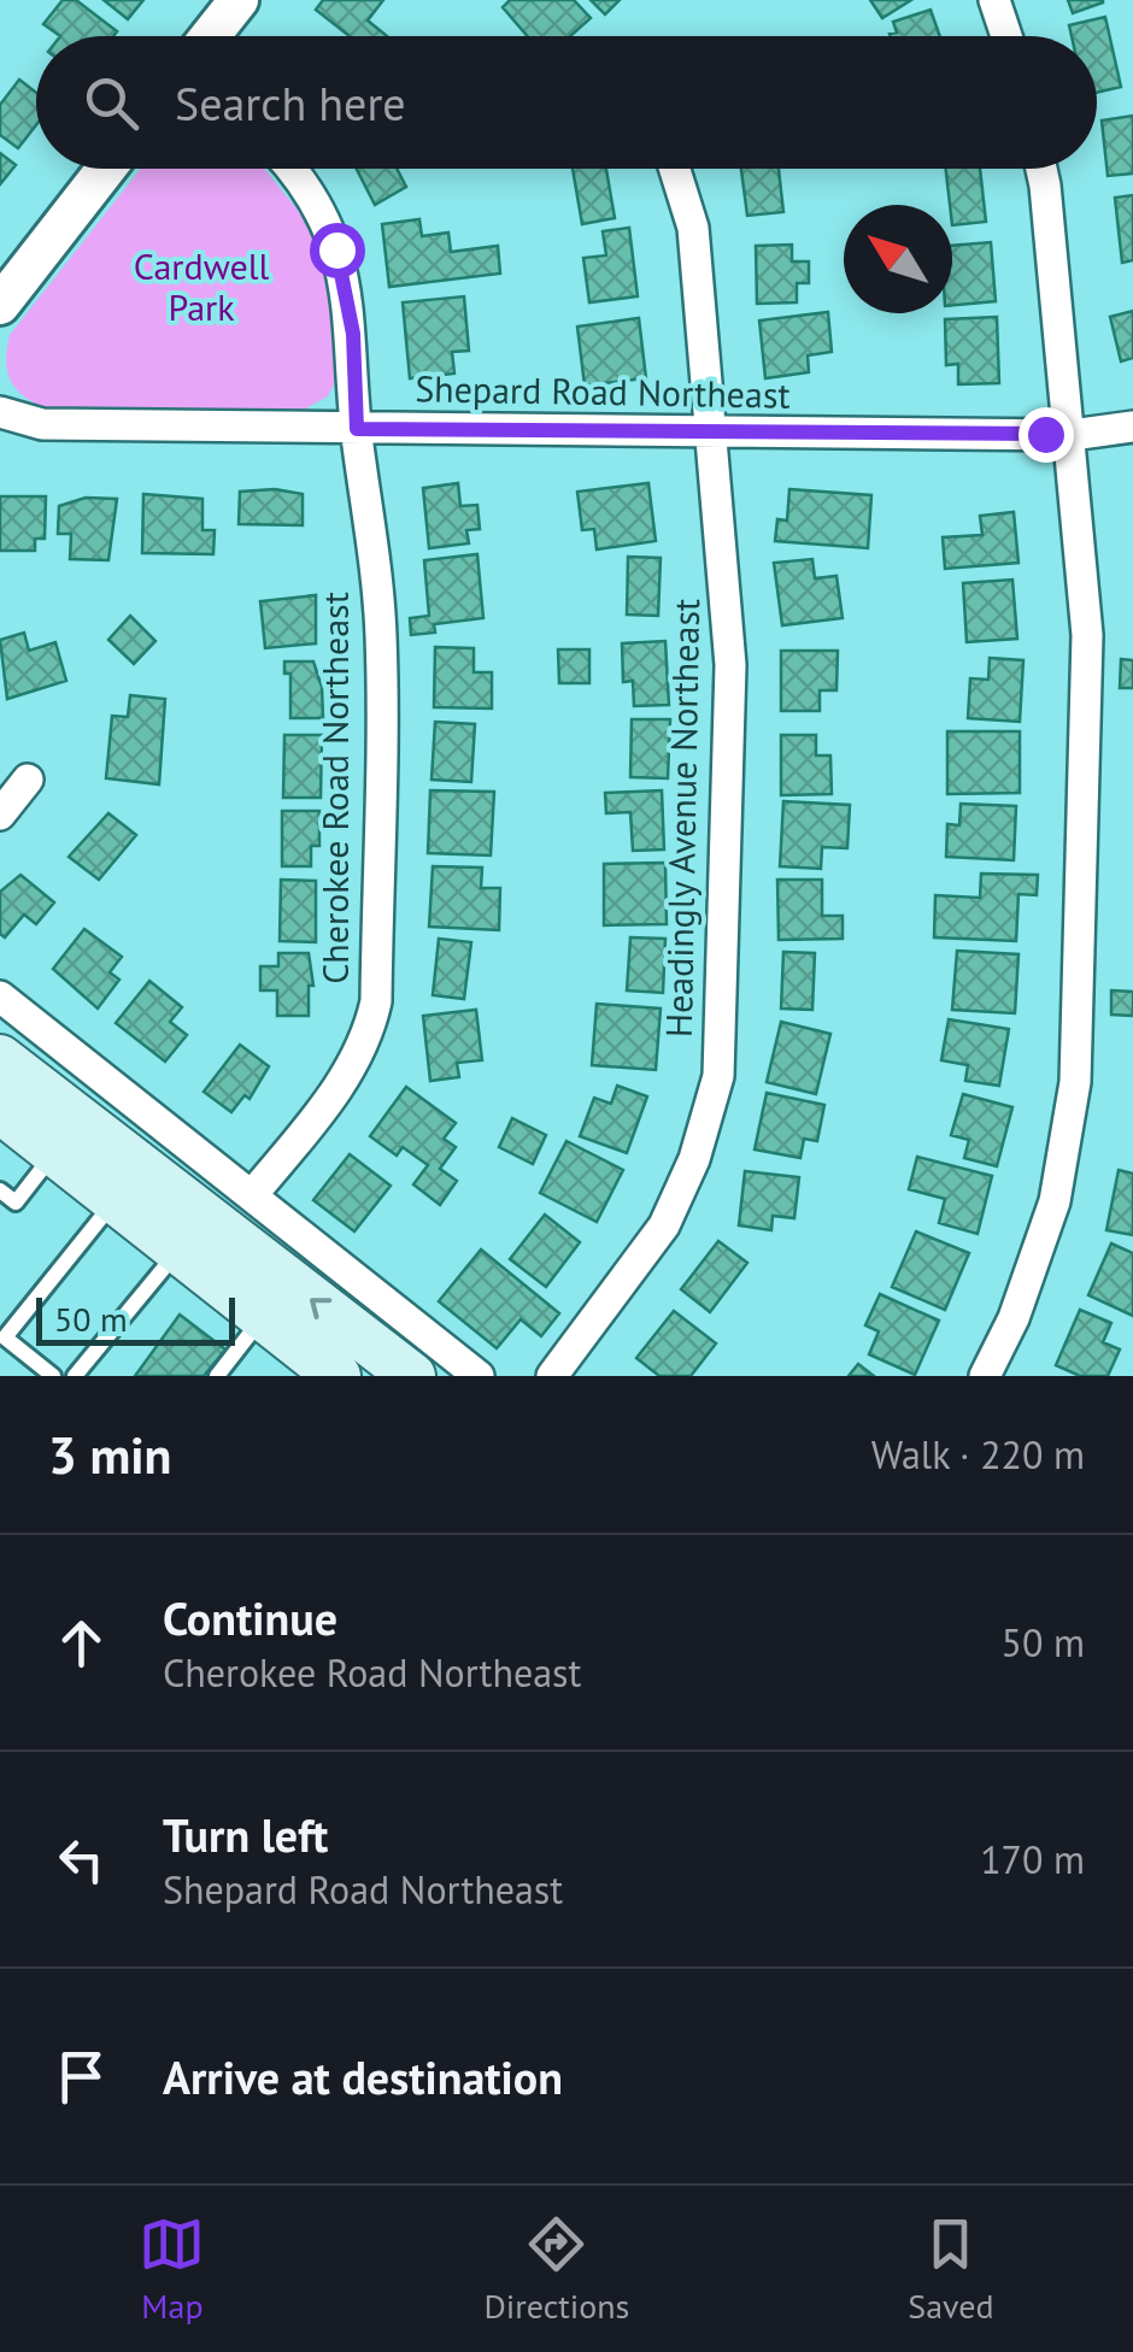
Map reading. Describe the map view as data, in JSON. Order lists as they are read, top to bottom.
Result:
{
  "streets": {
    "street": ["Shepard Road Northeast", "Cherokee Road Northeast", "Headingly Avenue Northeast"]
  },
  "crossings": [
    ["Shepard Road Northeast", "Cherokee Road Northeast"],
    ["Shepard Road Northeast", "Headingly Avenue Northeast"]
  ],
  "parks": ["Cardwell Park"],
  "scale_bar": "50 m",
  "north": "top left",
  "page": {
    "search": "Search here",
    "scale": "50 m",
    "heading": ["3 min", "Walk · 220 m"],
    "list": [
      ["Continue", "Cherokee Road Northeast", "50 m"],
      ["Turn left", "Shepard Road Northeast", "170 m"],
      "Arrive at destination"
    ],
    "nav": ["Map", "Directions", "Saved"]
  }
}
